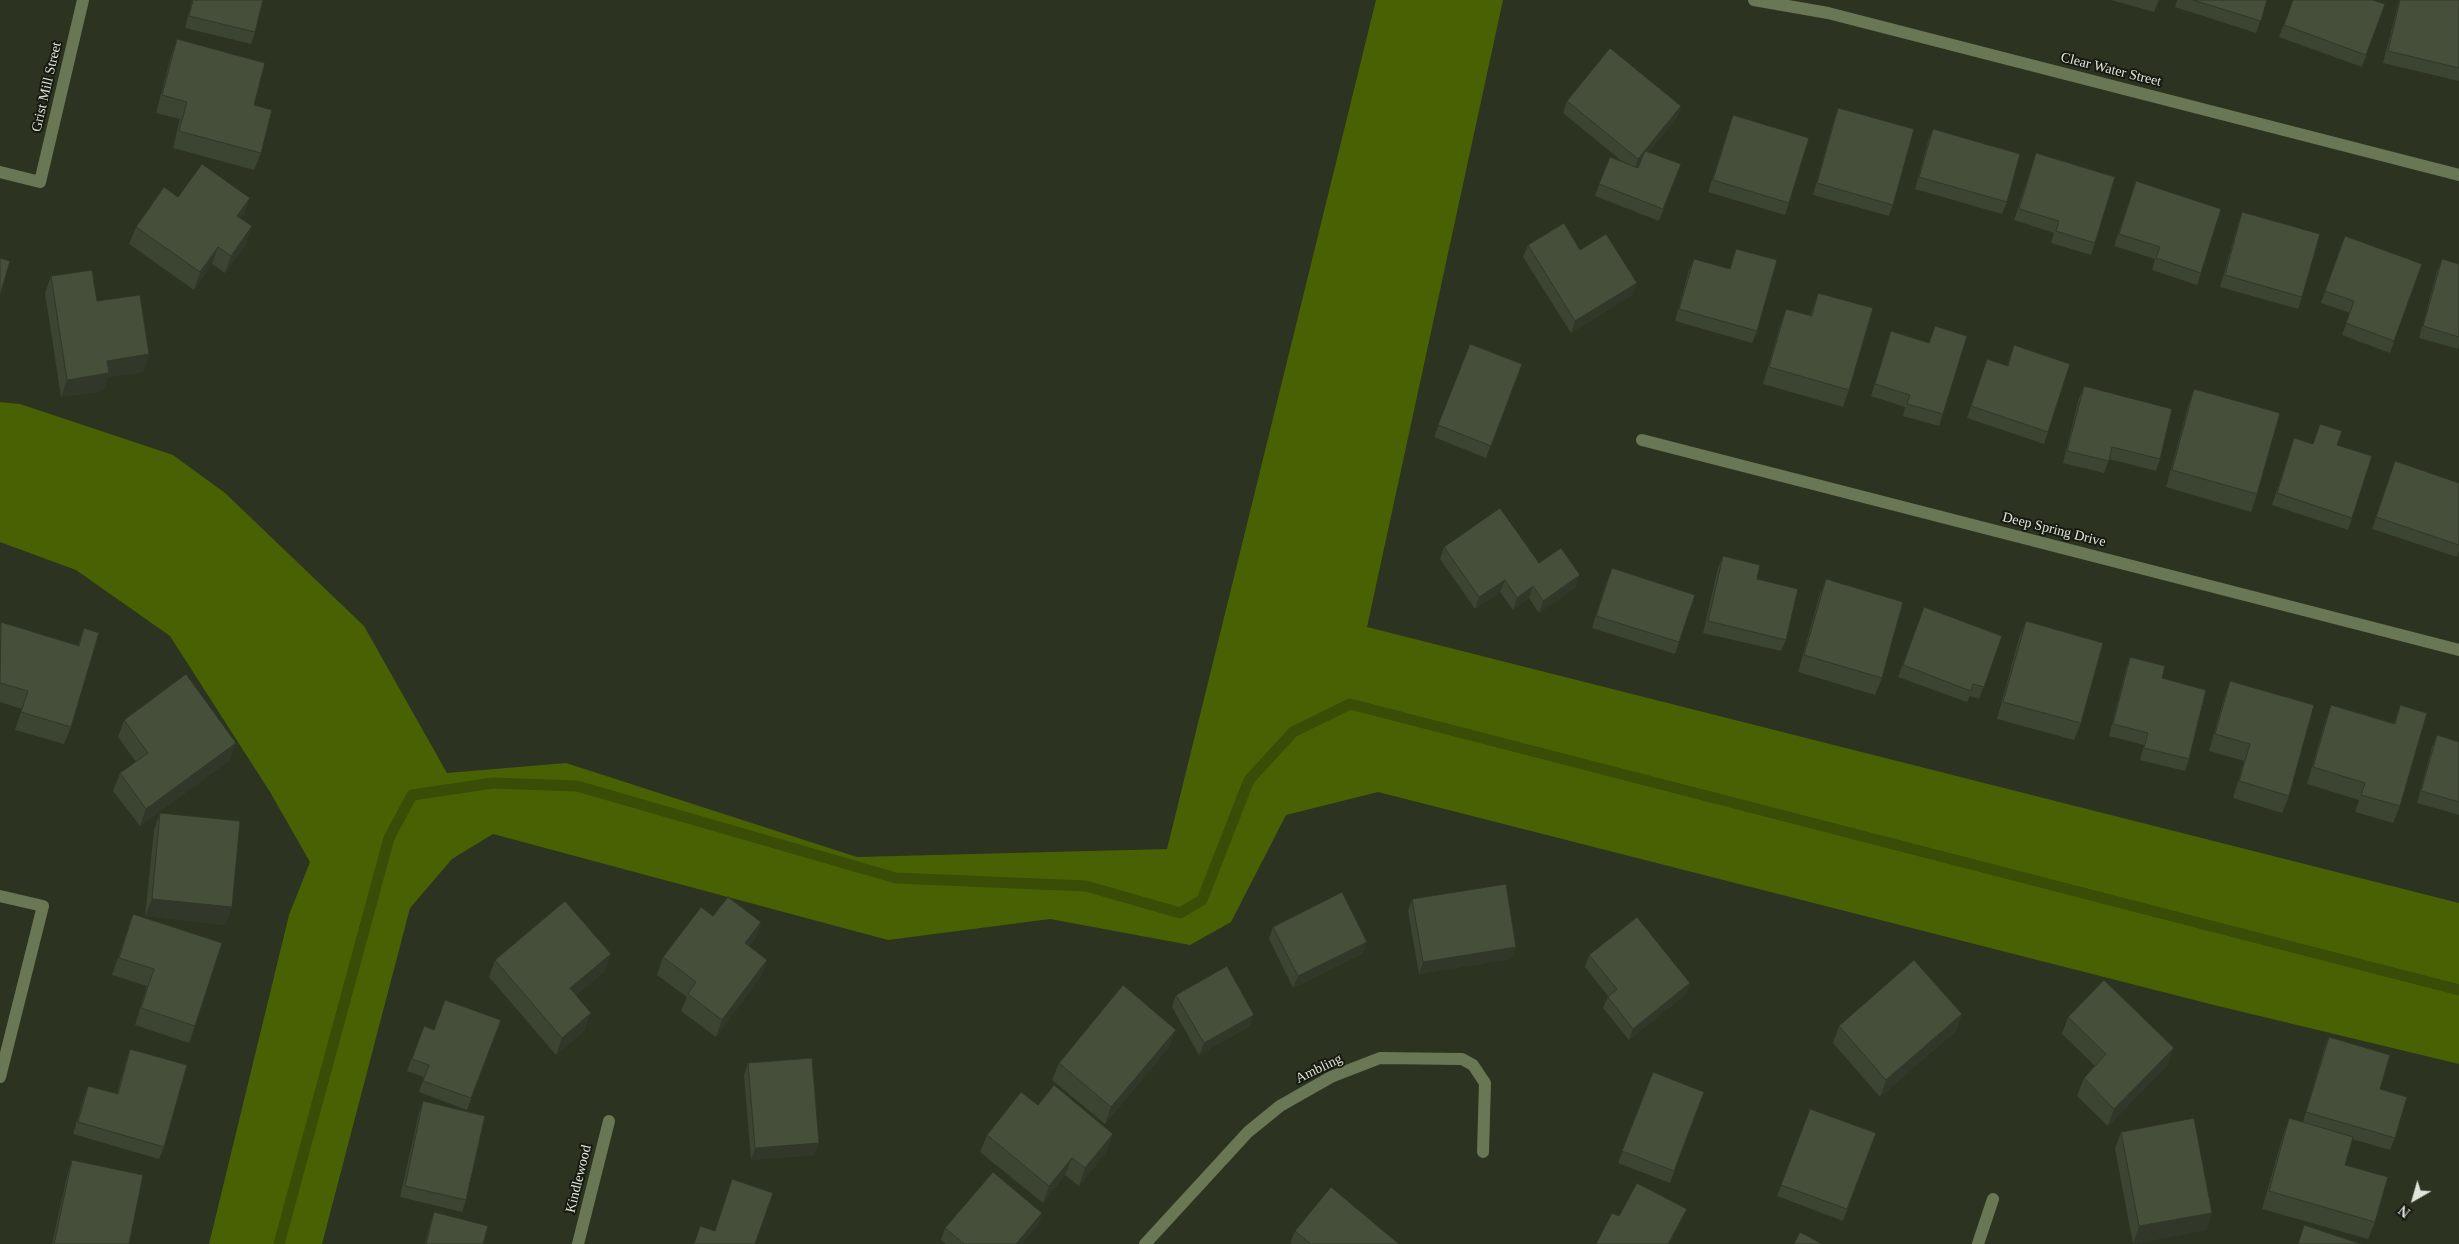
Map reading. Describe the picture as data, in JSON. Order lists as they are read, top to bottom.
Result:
{
  "streets": {
    "street": [
      "Clear Water Street",
      "Grist Mill Street",
      "Deep Spring Drive",
      "Ambling",
      "Kindlewood"
    ]
  },
  "north": "bottom left"
}
